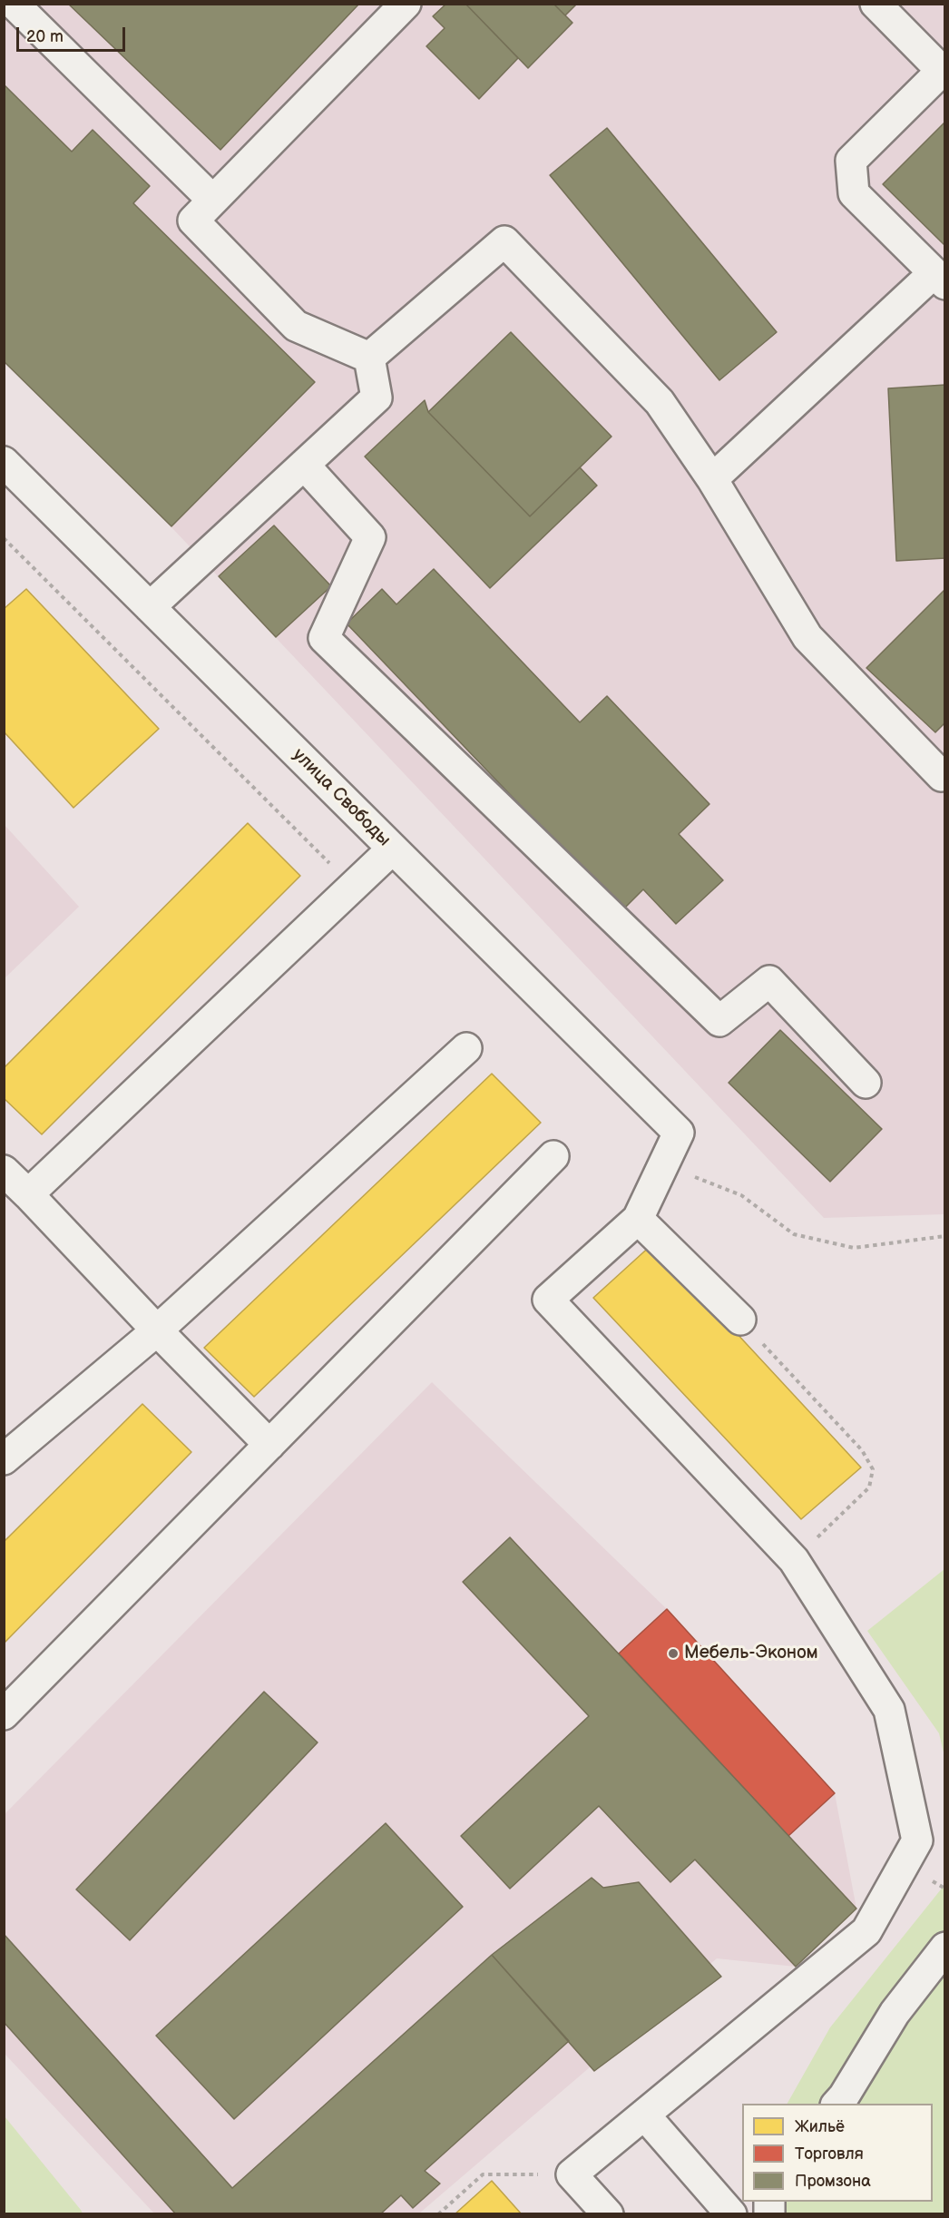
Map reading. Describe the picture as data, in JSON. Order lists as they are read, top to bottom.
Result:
{
  "streets": {
    "street": ["улица Свободы"]
  },
  "places": ["Мебель-Эконом"],
  "legend": ["Жильё", "Торговля", "Промзона"],
  "scale_bar": "20 m"
}
